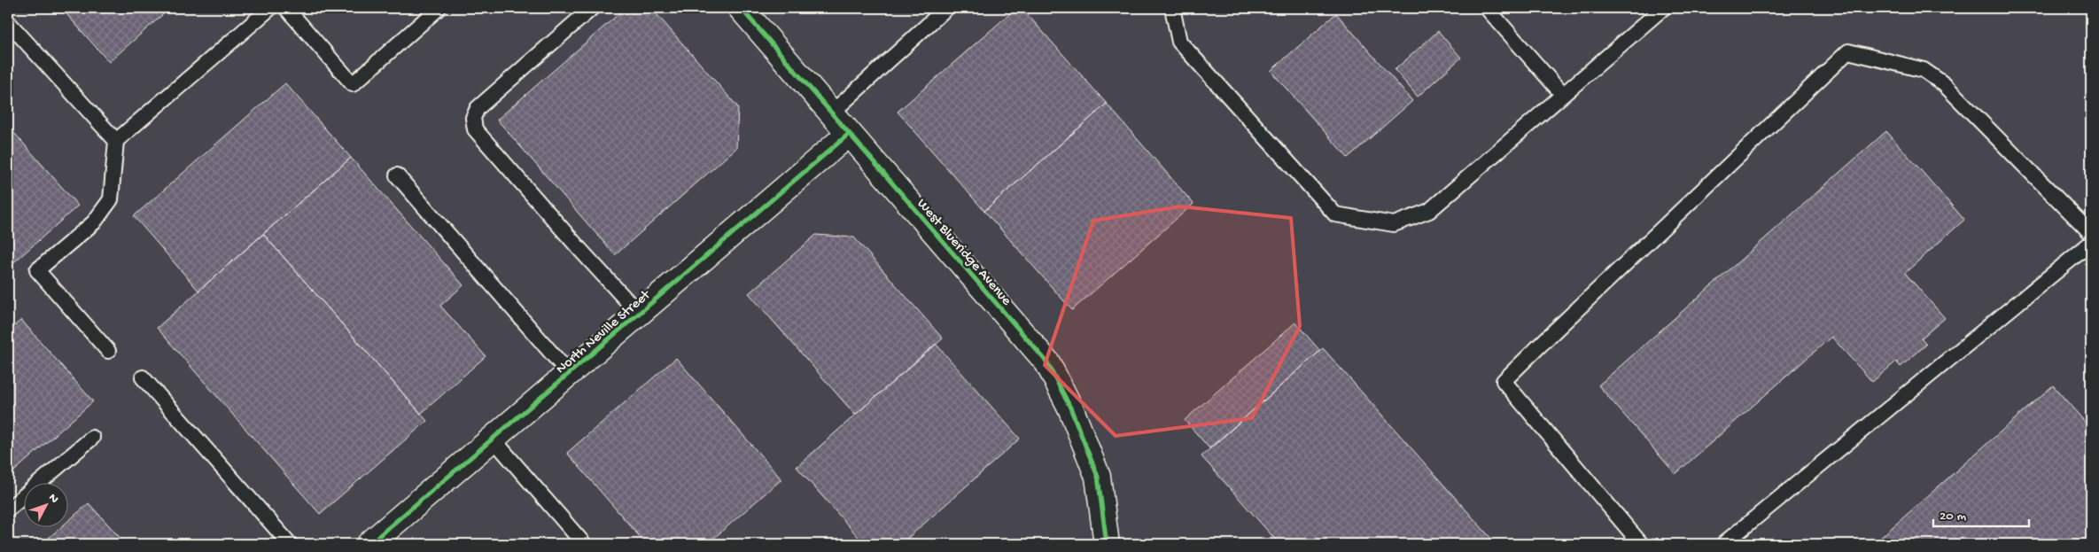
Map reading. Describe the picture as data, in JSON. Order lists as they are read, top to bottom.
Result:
{
  "streets": {
    "street": ["West Blueridge Avenue", "North Neville Street"]
  },
  "crossings": [
    ["West Blueridge Avenue", "North Neville Street"]
  ],
  "scale_bar": "20 m",
  "north": "top right"
}
